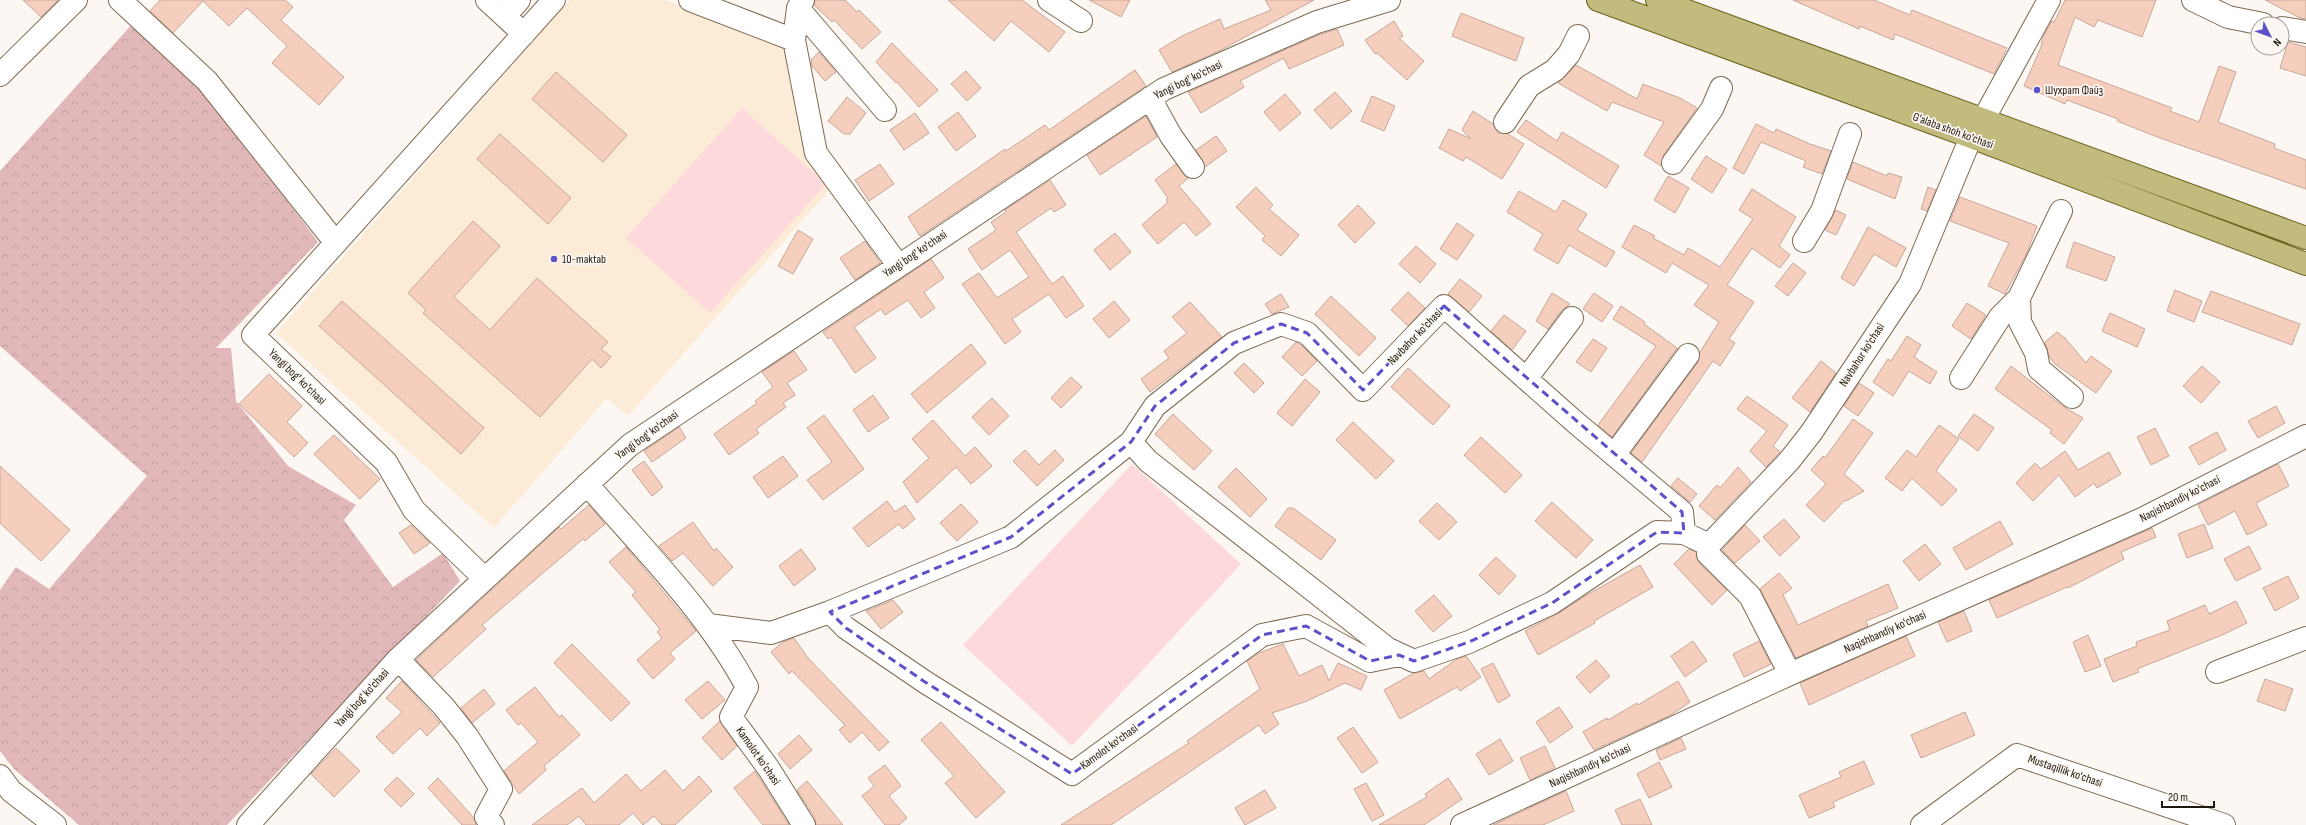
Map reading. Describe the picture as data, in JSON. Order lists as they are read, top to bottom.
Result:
{
  "streets": {
    "main road": ["G'alaba shoh ko'chasi"],
    "street": [
      "Yangi bog' ko'chasi",
      "Navbahor ko'chasi",
      "Naqishbandiy ko'chasi",
      "Kamolot ko'chasi",
      "Mustaqillik ko'chasi"
    ]
  },
  "crossings": [
    ["Yangi bog' ko'chasi", "Kamolot ko'chasi"],
    ["G'alaba shoh ko'chasi", "Navbahor ko'chasi"]
  ],
  "places": ["Шухрат Файз", "10-maktab"],
  "scale_bar": "20 m",
  "north": "bottom right"
}
